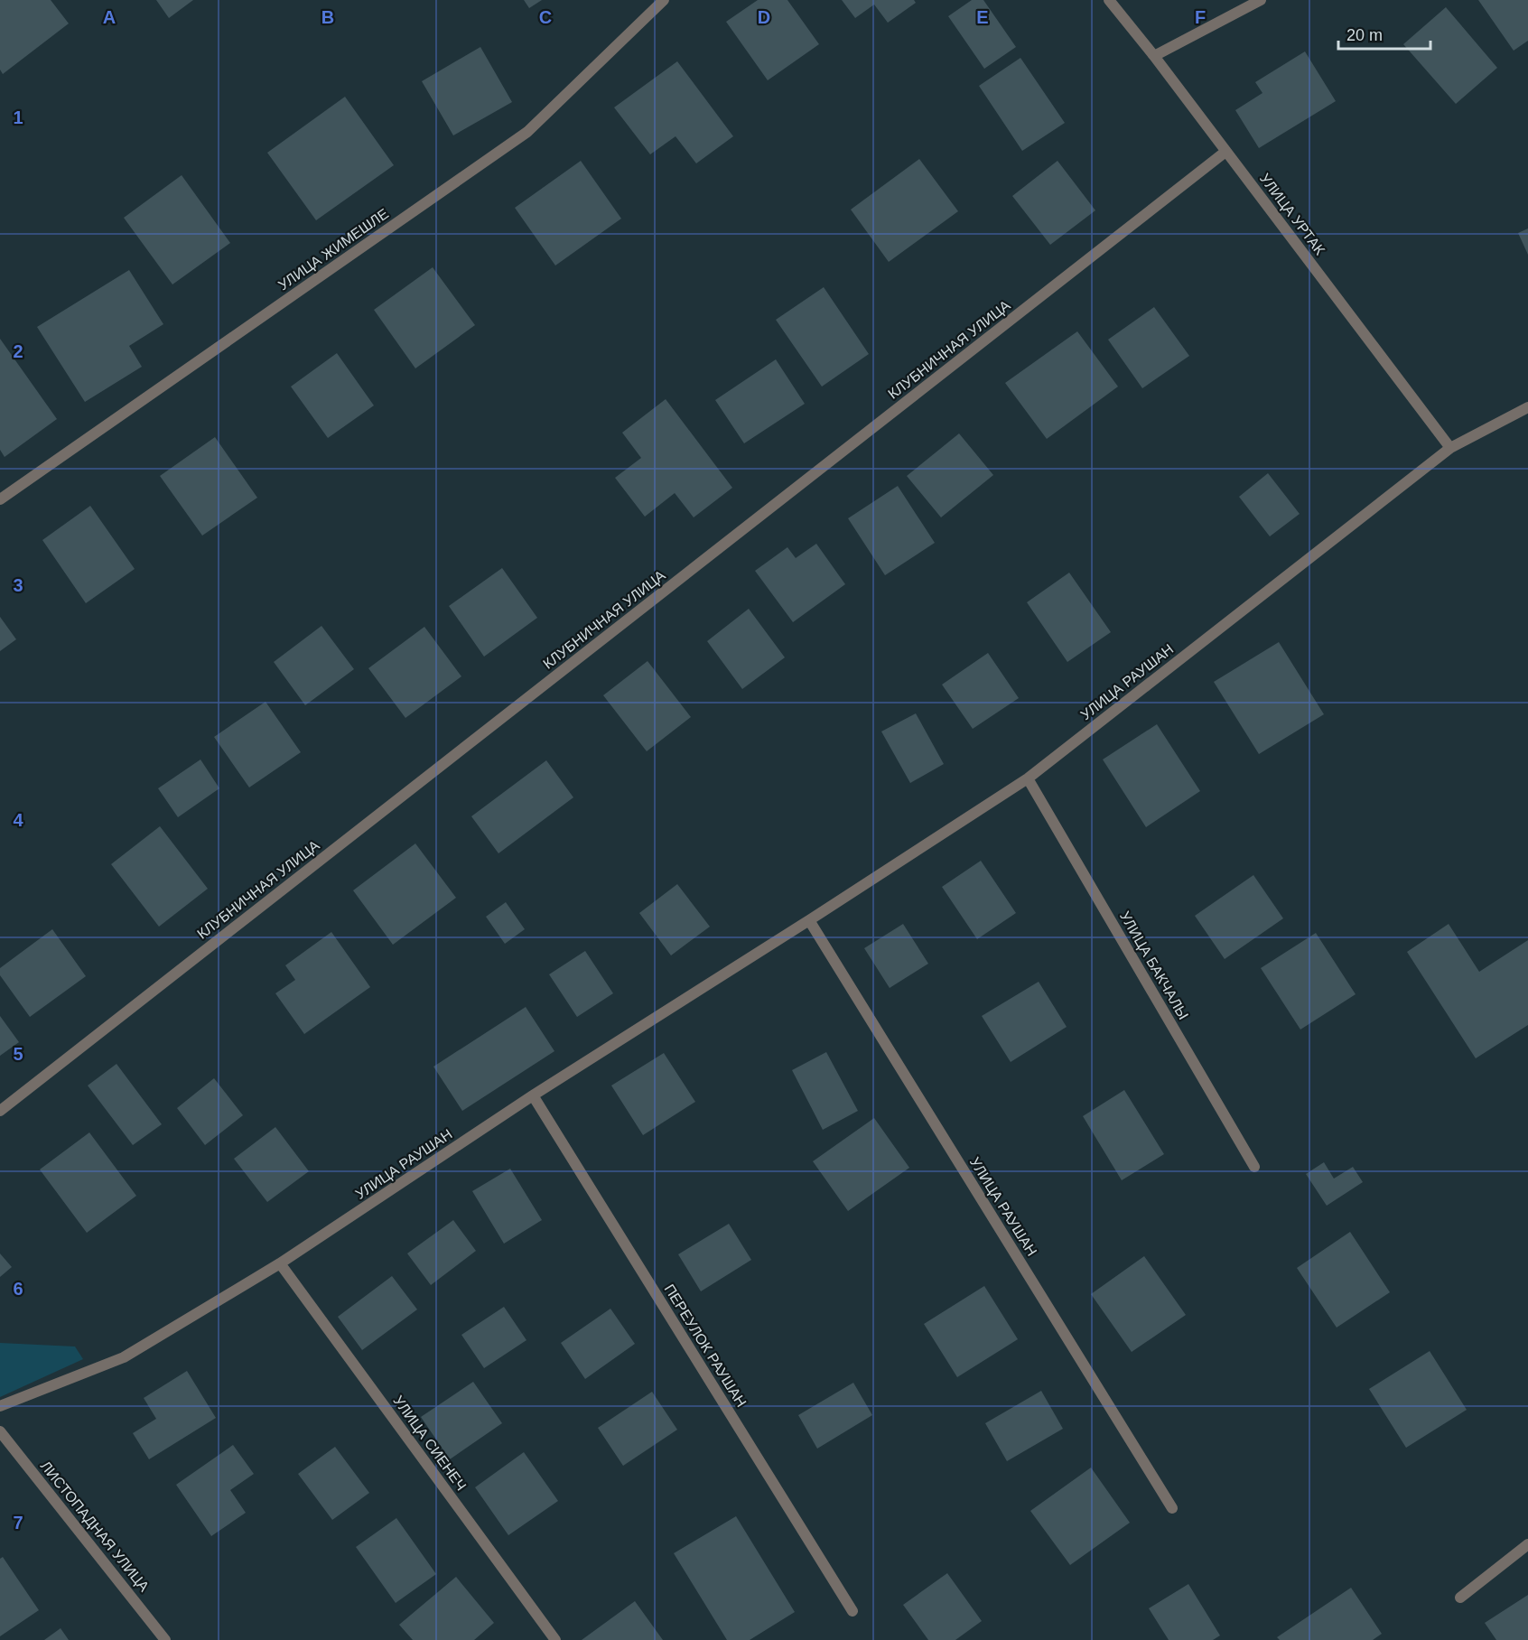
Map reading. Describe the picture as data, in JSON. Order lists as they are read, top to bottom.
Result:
{
  "streets": {
    "street": [
      "УЛИЦА УРТАК",
      "УЛИЦА ЖИМЕШЛЕ",
      "КЛУБНИЧНАЯ УЛИЦА",
      "УЛИЦА РАУШАН",
      "УЛИЦА БАКЧАЛЫ",
      "ПЕРЕУЛОК РАУШАН",
      "УЛИЦА СИЕНЕЧ",
      "ЛИСТОПАДНАЯ УЛИЦА"
    ]
  },
  "crossings": [
    ["УЛИЦА УРТАК", "КЛУБНИЧНАЯ УЛИЦА"],
    ["УЛИЦА УРТАК", "УЛИЦА РАУШАН"],
    ["УЛИЦА РАУШАН", "УЛИЦА БАКЧАЛЫ"],
    ["УЛИЦА РАУШАН", "ПЕРЕУЛОК РАУШАН"],
    ["УЛИЦА РАУШАН", "УЛИЦА СИЕНЕЧ"]
  ],
  "scale_bar": "20 m",
  "grid": {
    "columns": [
      "A",
      "B",
      "C",
      "D",
      "E",
      "F"
    ],
    "rows": [
      "1",
      "2",
      "3",
      "4",
      "5",
      "6",
      "7"
    ]
  }
}
